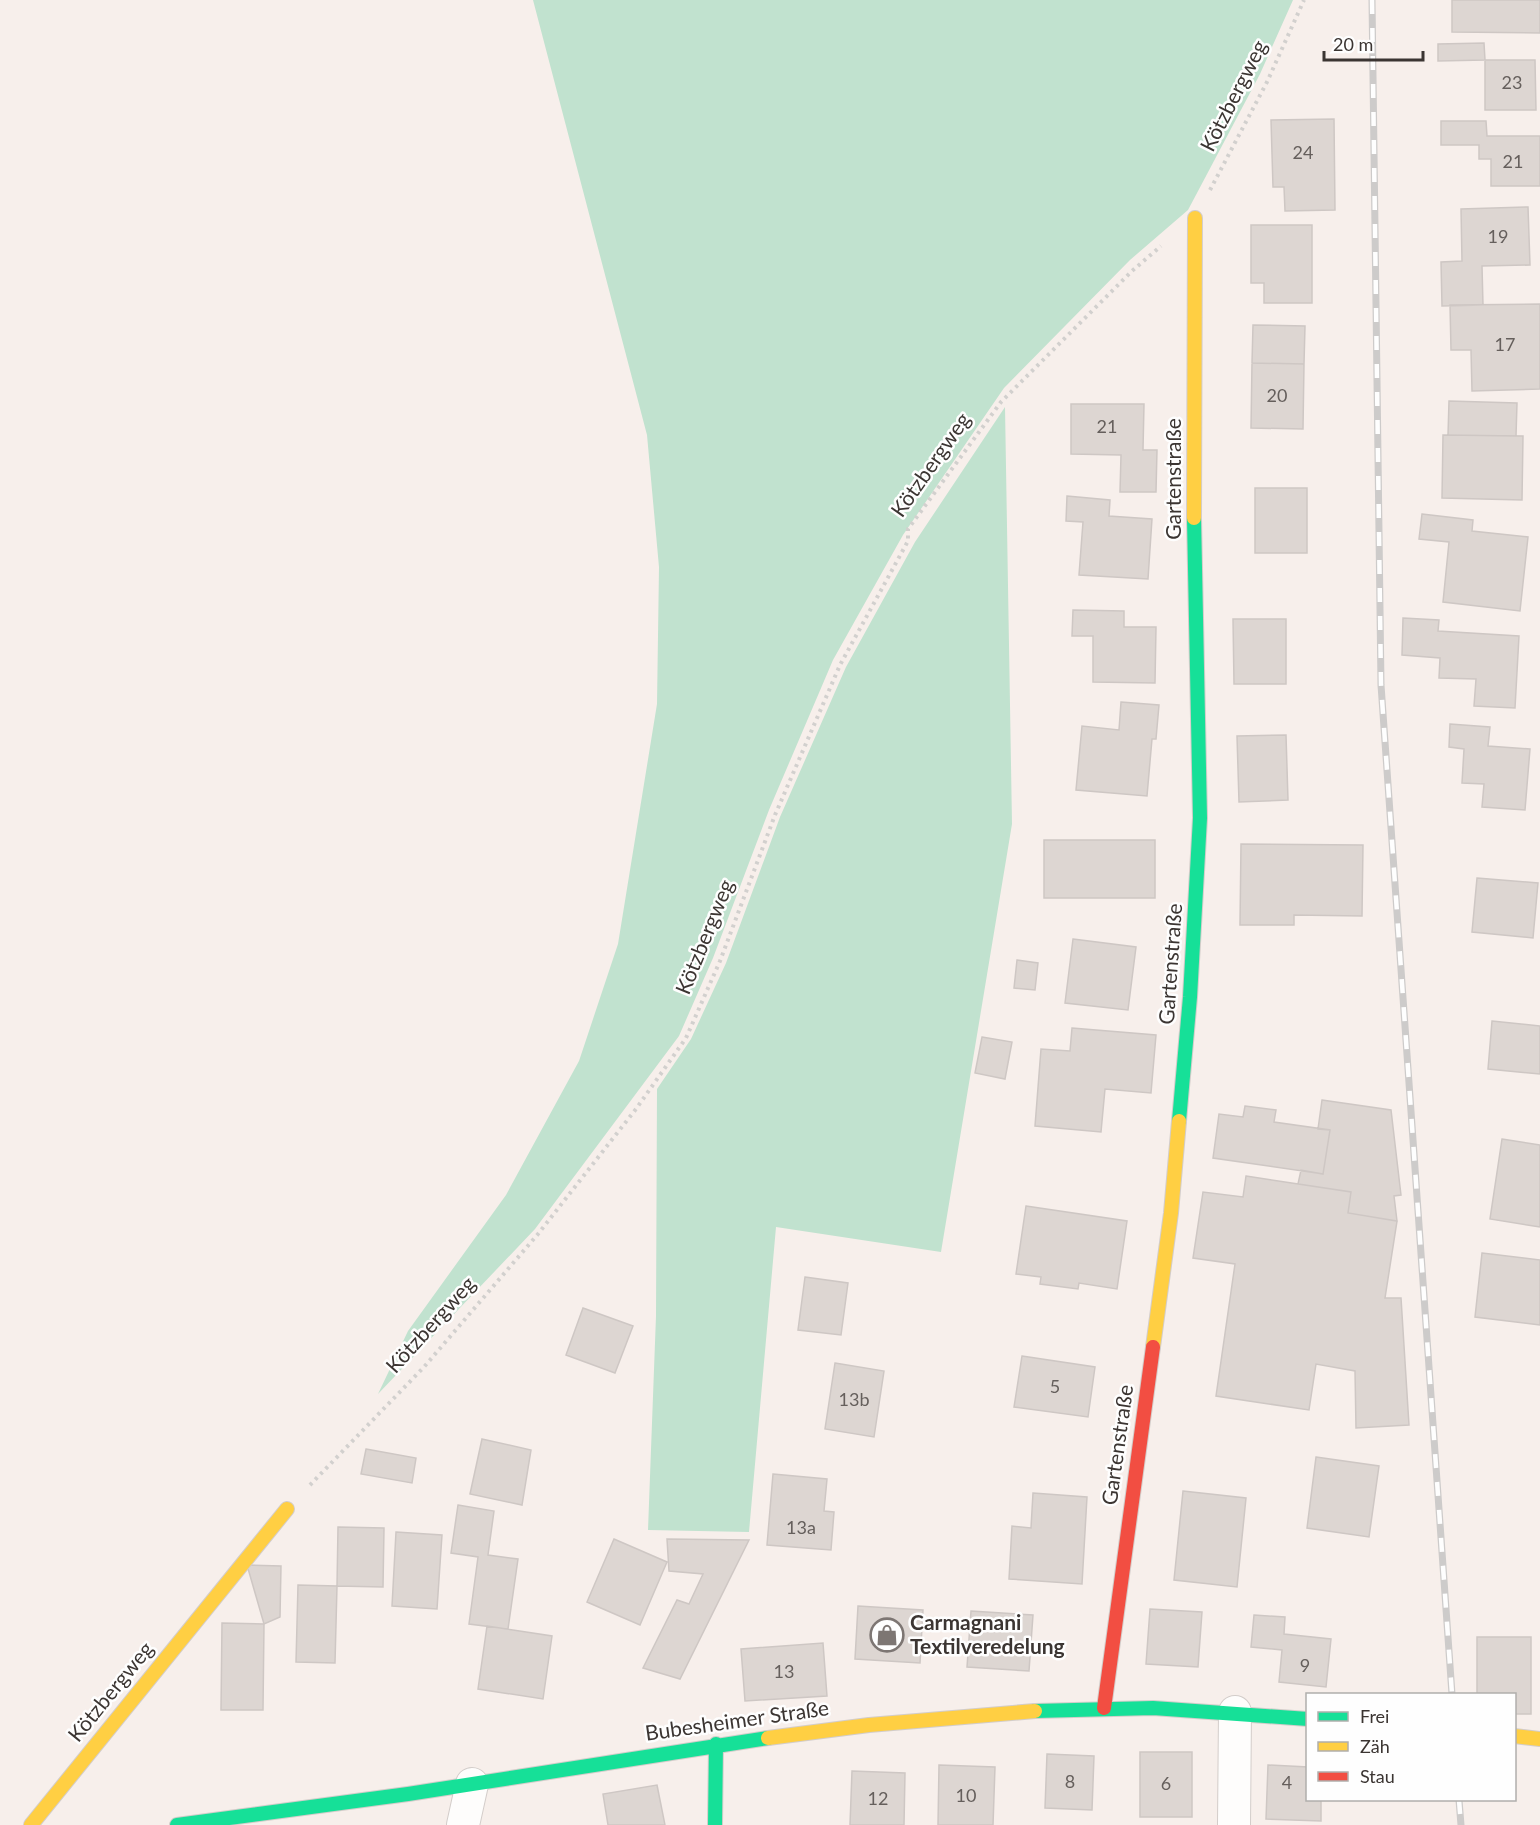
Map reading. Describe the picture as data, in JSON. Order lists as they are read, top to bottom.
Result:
{
  "streets": {
    "street": ["Kötzbergweg", "Gartenstraße", "Bubesheimer Straße"]
  },
  "crossings": [
    ["Kötzbergweg", "Gartenstraße"],
    ["Gartenstraße", "Bubesheimer Straße"]
  ],
  "places": {
    "shop": ["Carmagnani Textilveredelung"]
  },
  "house_numbers": [
    "23",
    "24",
    "21",
    "19",
    "17",
    "20",
    "21",
    "5",
    "13b",
    "13a",
    "9",
    "13",
    "8",
    "4",
    "6",
    "10",
    "12"
  ],
  "legend": ["Frei", "Zäh", "Stau"],
  "scale_bar": "20 m"
}
